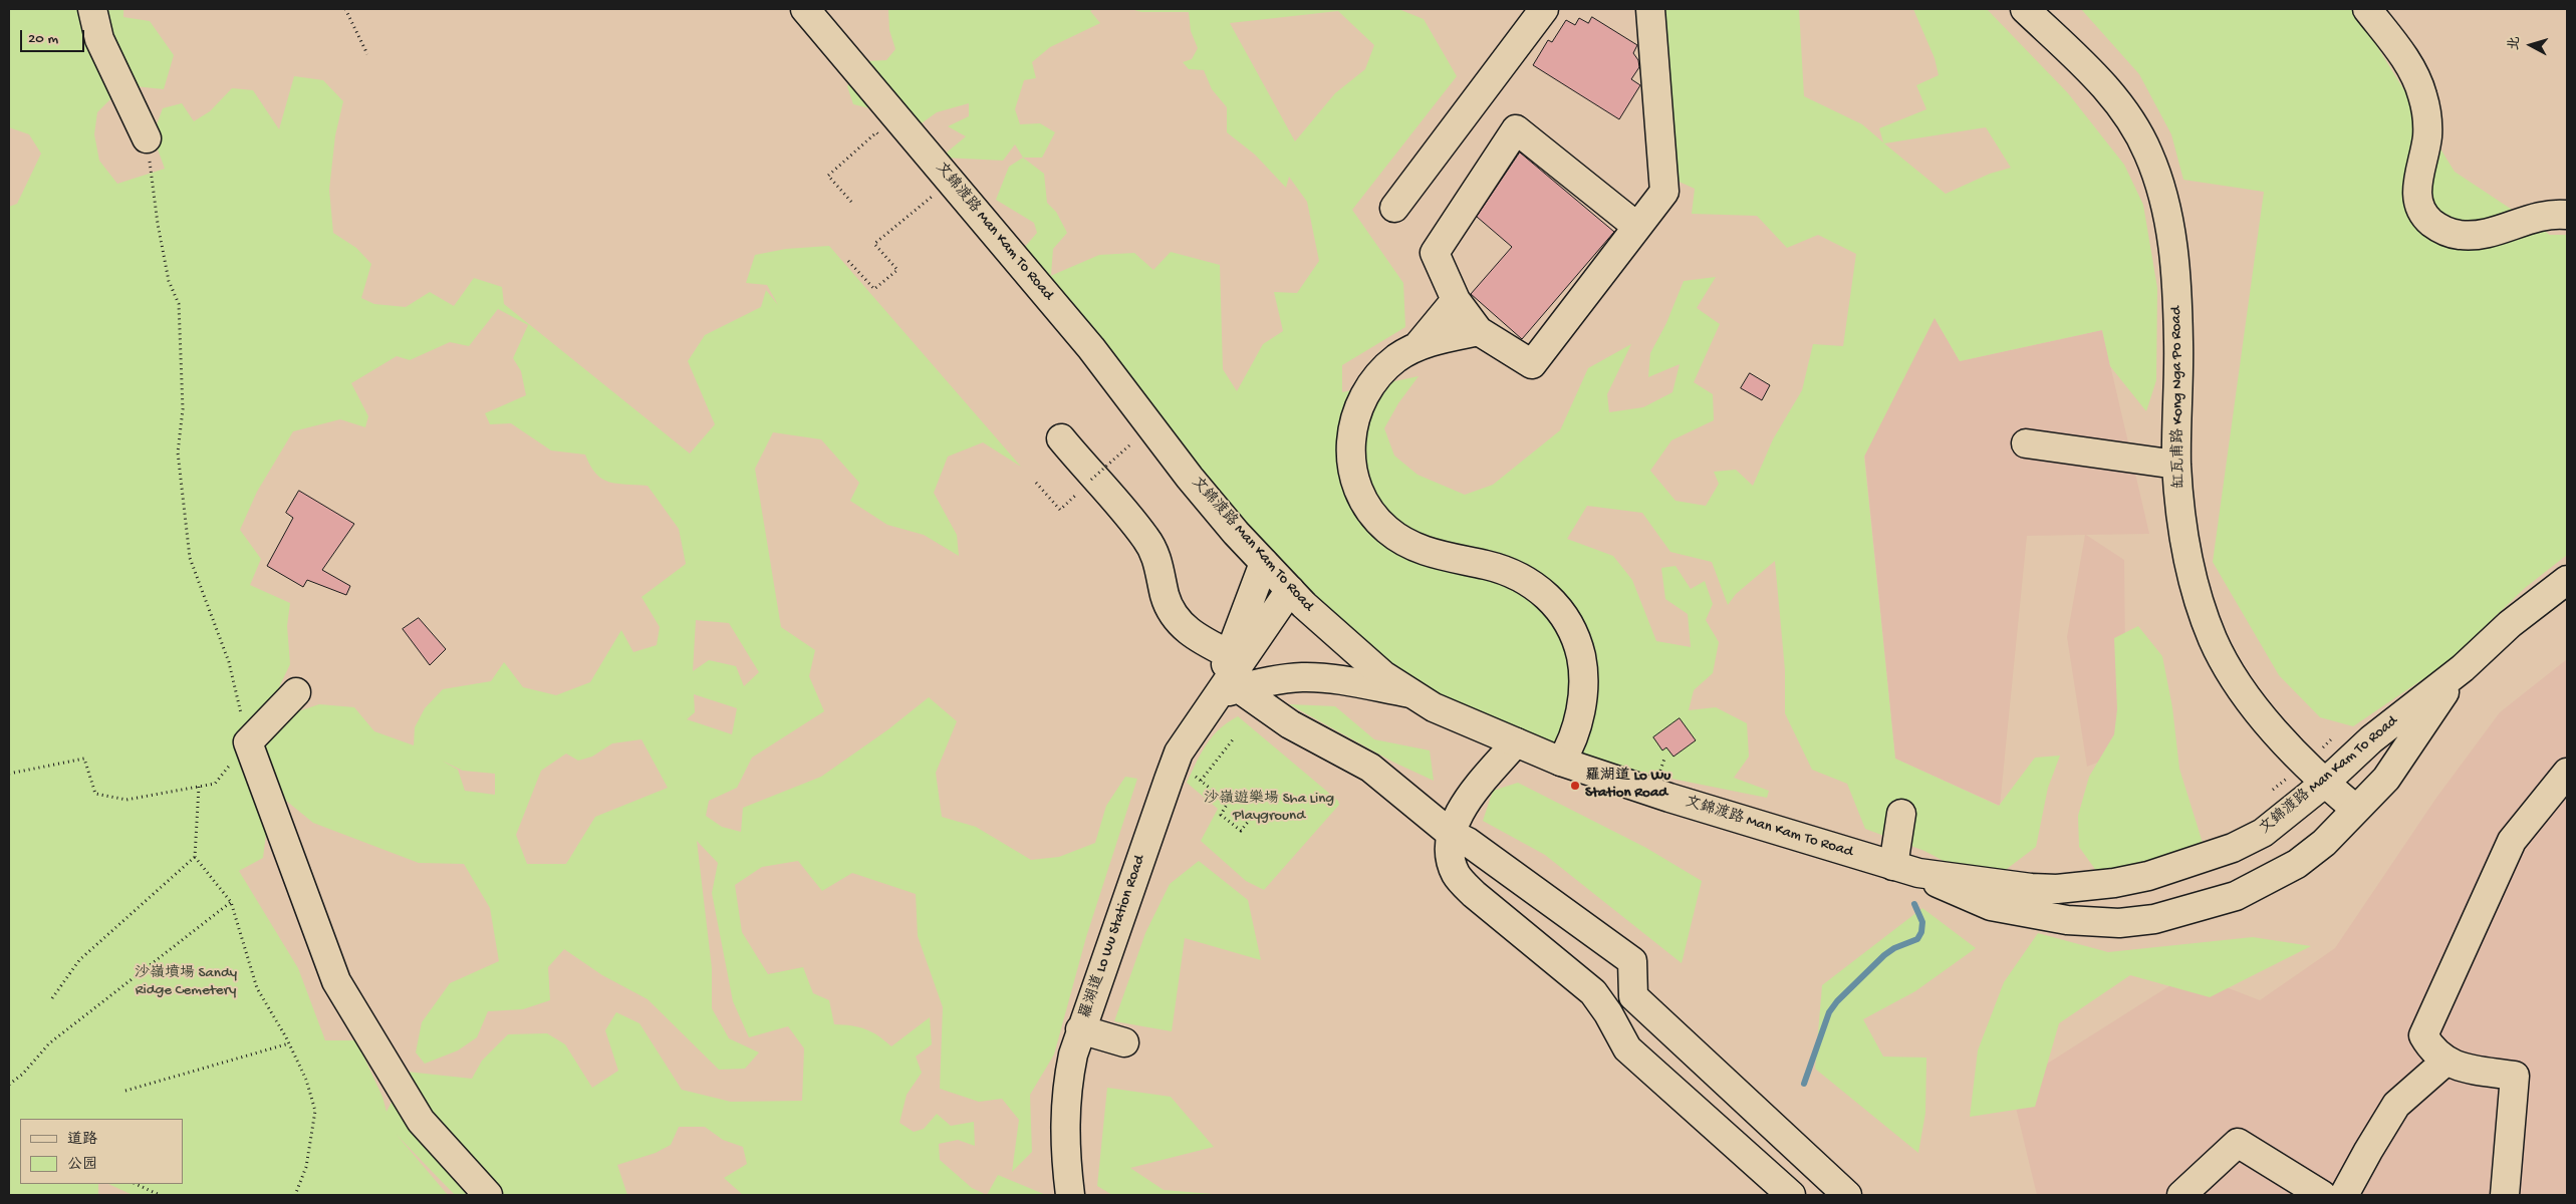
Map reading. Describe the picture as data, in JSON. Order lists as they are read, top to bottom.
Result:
{
  "streets": {
    "main road": ["文錦渡路 Man Kam To Road", "缸瓦甫路 Kong Nga Po Road", "羅湖道 Lo Wu Station Road"]
  },
  "crossings": [
    ["文錦渡路 Man Kam To Road", "缸瓦甫路 Kong Nga Po Road"],
    ["文錦渡路 Man Kam To Road", "羅湖道 Lo Wu Station Road"]
  ],
  "parks": ["沙嶺遊樂場 Sha Ling Playground", "沙嶺墳場 Sandy Ridge Cemetery"],
  "places": ["羅湖道 Lo Wu Station Road"],
  "legend": ["道路", "公园"],
  "scale_bar": "20 m",
  "north": "left"
}
